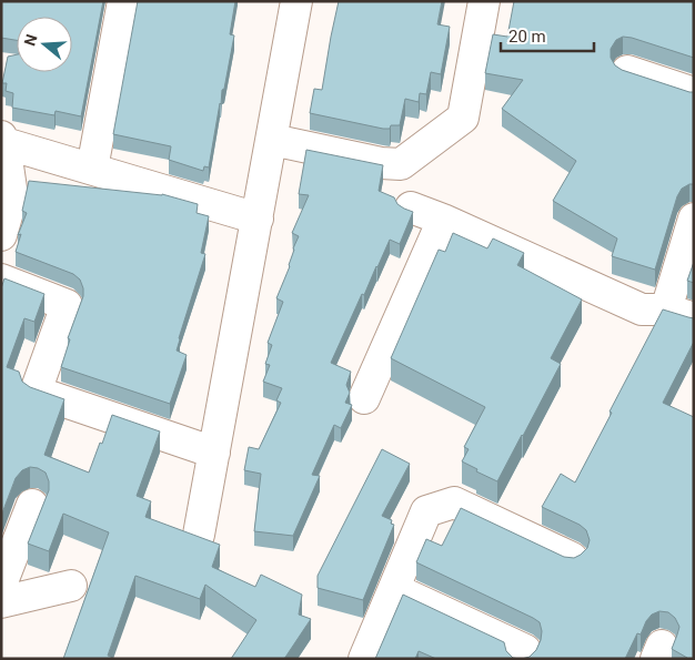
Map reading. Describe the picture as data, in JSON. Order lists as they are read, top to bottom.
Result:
{
  "scale_bar": "20 m",
  "north": "left"
}
